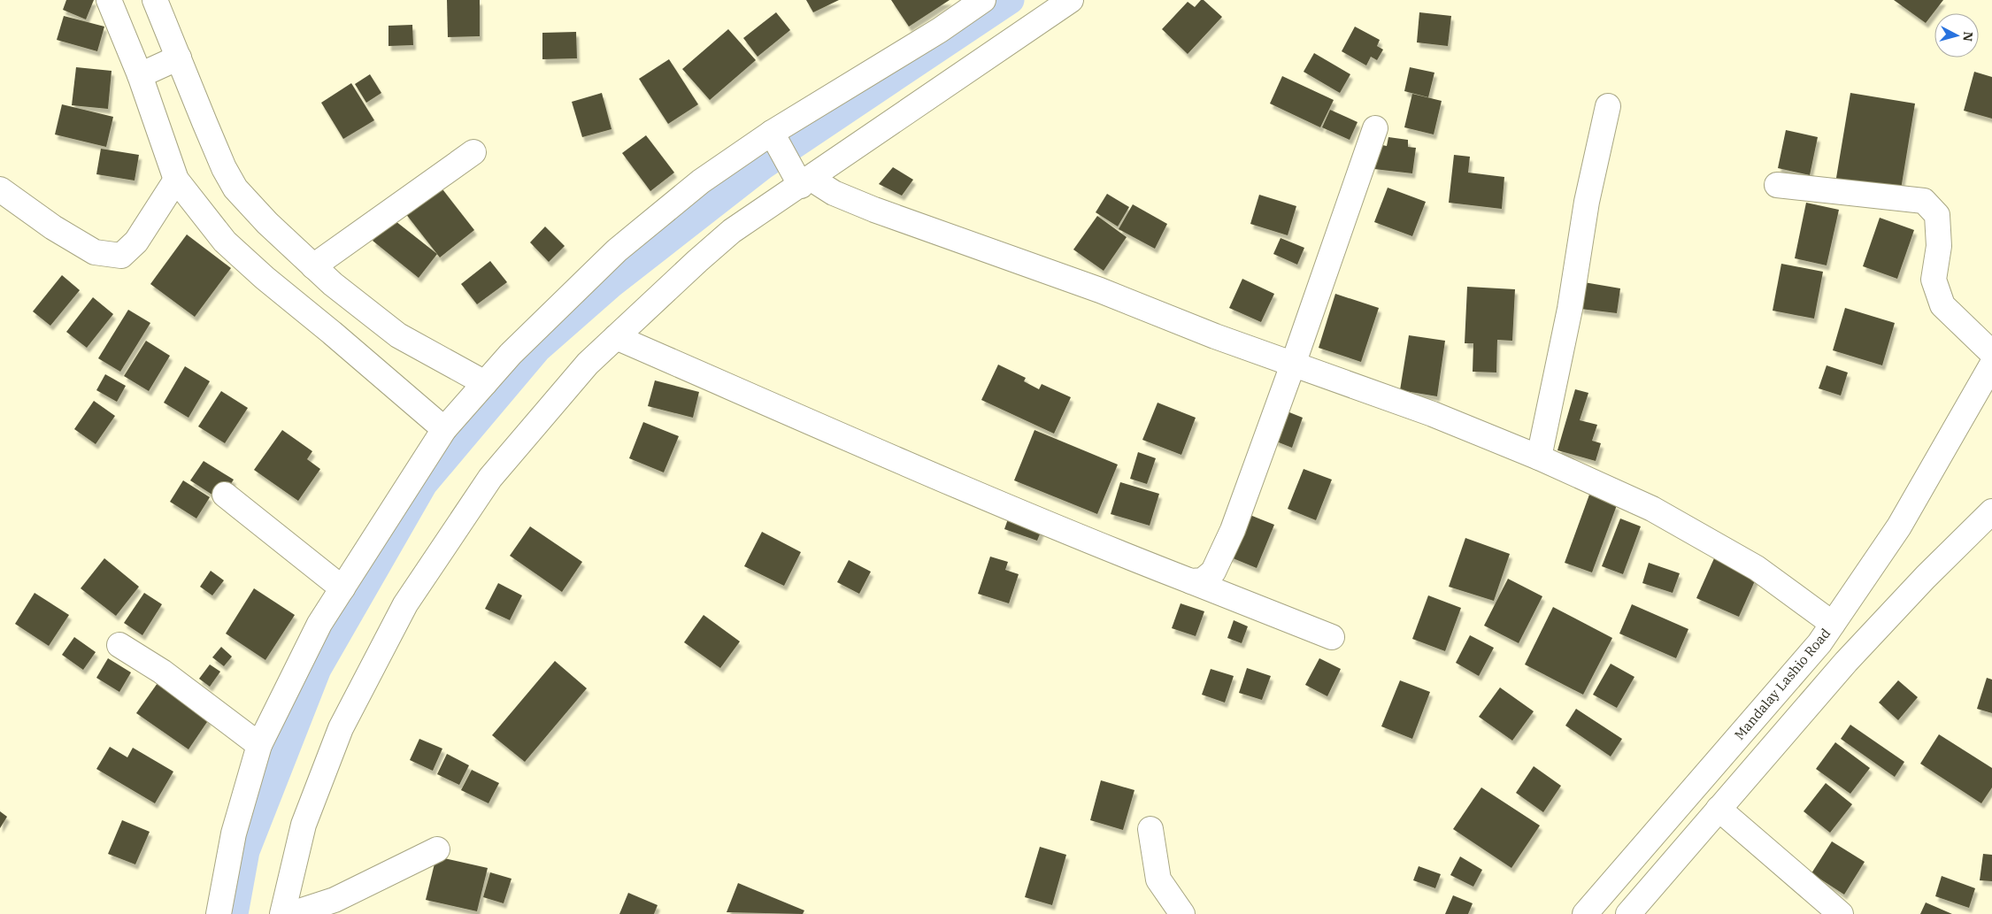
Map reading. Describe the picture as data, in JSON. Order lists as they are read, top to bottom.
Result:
{
  "streets": {
    "main road": ["Mandalay Lashio Road"]
  },
  "north": "right"
}
